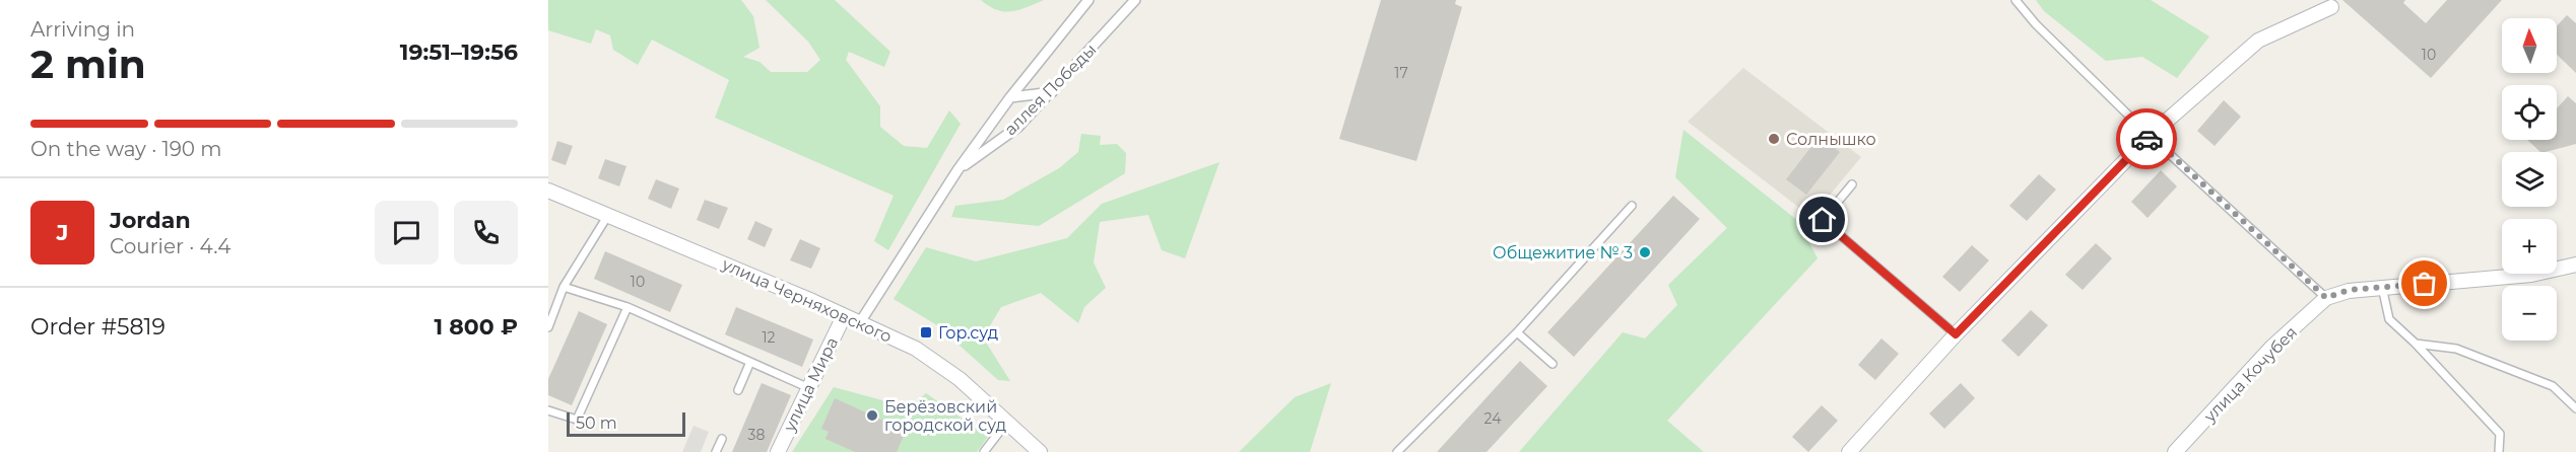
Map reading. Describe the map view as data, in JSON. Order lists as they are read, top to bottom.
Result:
{
  "streets": {
    "street": [
      "аллея Победы",
      "улица Черняховского",
      "улица Кочубея",
      "улица Мира"
    ]
  },
  "crossings": [
    ["улица Черняховского", "улица Мира"]
  ],
  "places": {
    "other": ["Солнышко", "Общежитие № 3", "Берёзовский городской суд"],
    "transit": ["Гор.суд"]
  },
  "house_numbers": [
    "10",
    "17",
    "10",
    "12",
    "24",
    "38"
  ],
  "scale_bar": "50 m",
  "north": "top",
  "page": {
    "heading": ["2 min", "Arriving in", "19:51–19:56"],
    "panel": [
      "Jordan",
      "Courier · 4.4",
      "Order #5819",
      "1 800 ₽"
    ],
    "map_buttons": ["+", "−"],
    "bar": "On the way · 190 m",
    "round": "J",
    "scale": "50 m"
  }
}
